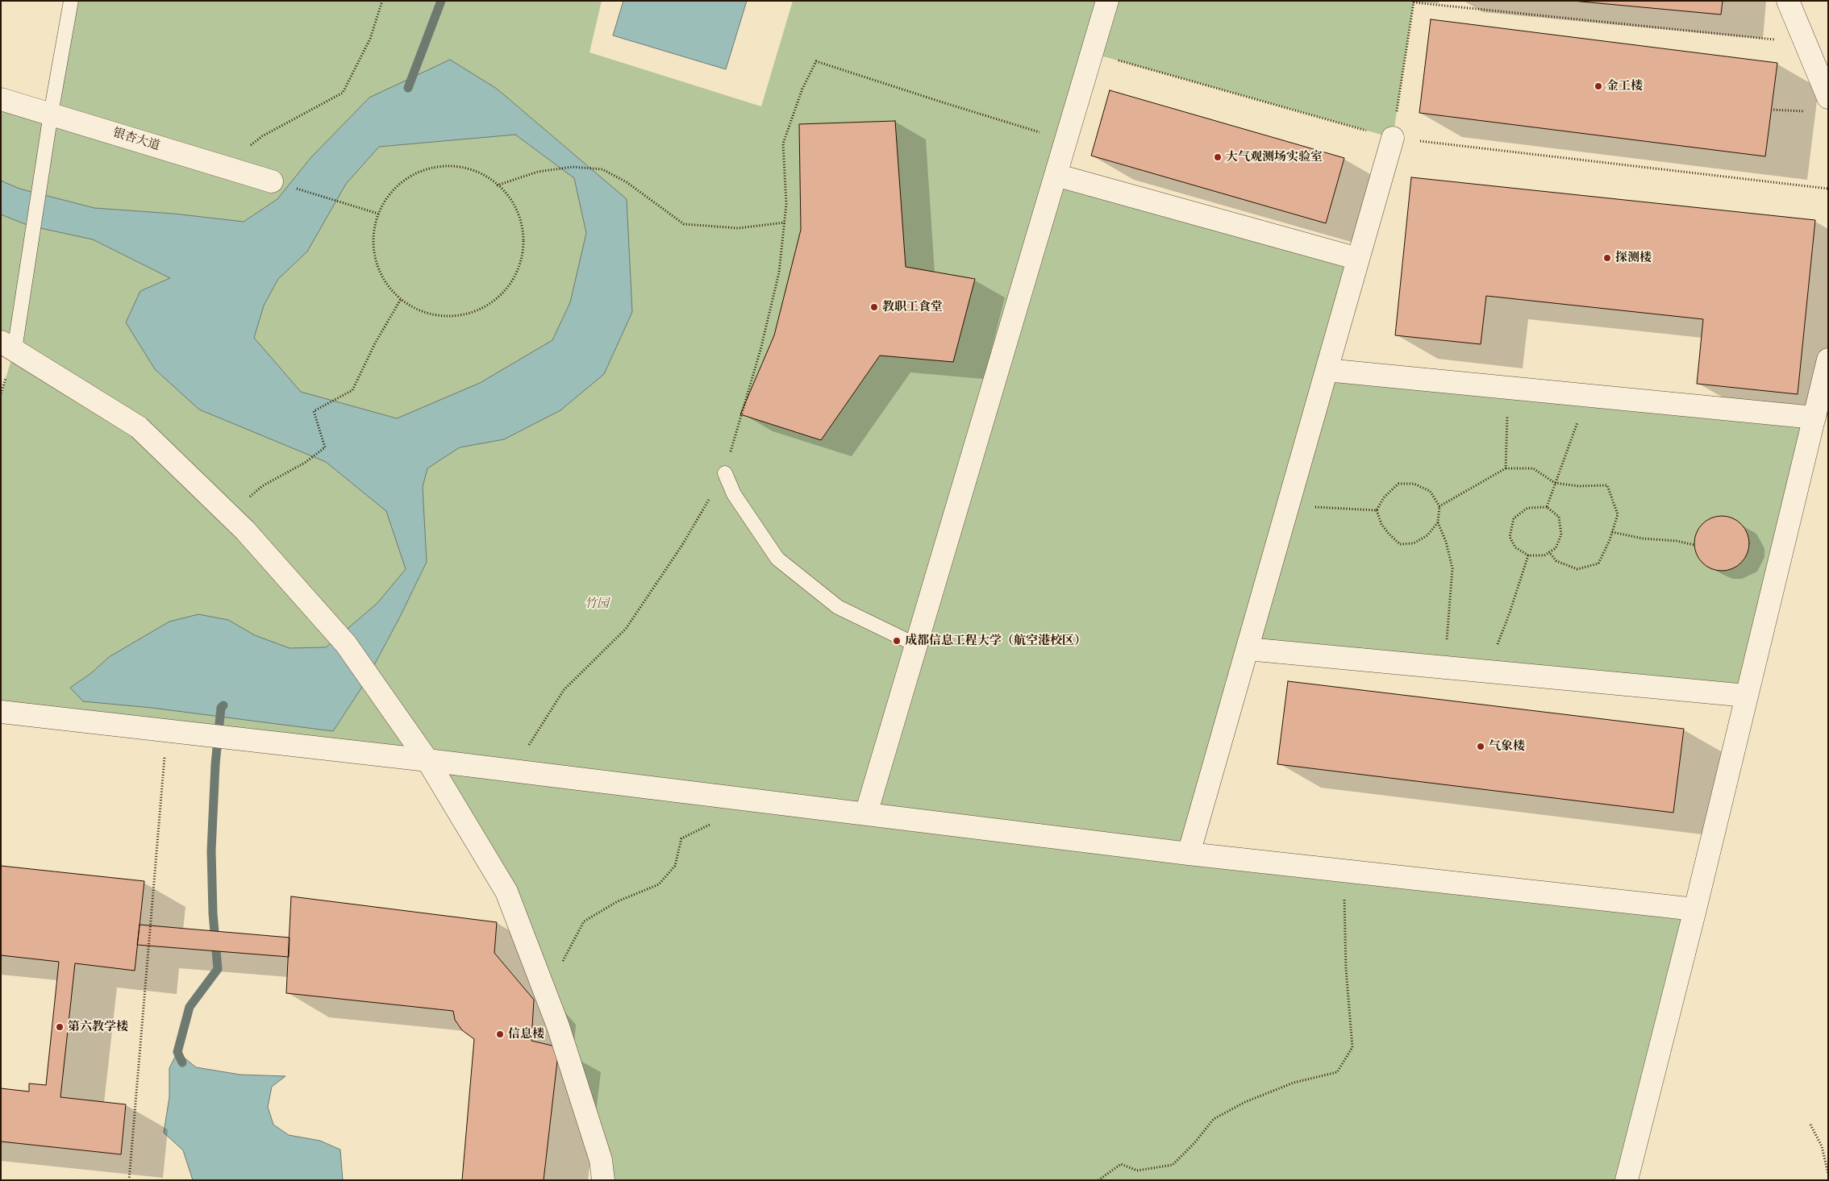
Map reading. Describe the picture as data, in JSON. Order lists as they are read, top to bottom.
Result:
{
  "streets": {
    "street": ["银杏大道"]
  },
  "parks": ["竹园"],
  "places": [
    "金工楼",
    "大气观测场实验室",
    "探测楼",
    "教职工食堂",
    "成都信息工程大学（航空港校区）",
    "气象楼",
    "第六教学楼",
    "信息楼"
  ]
}
